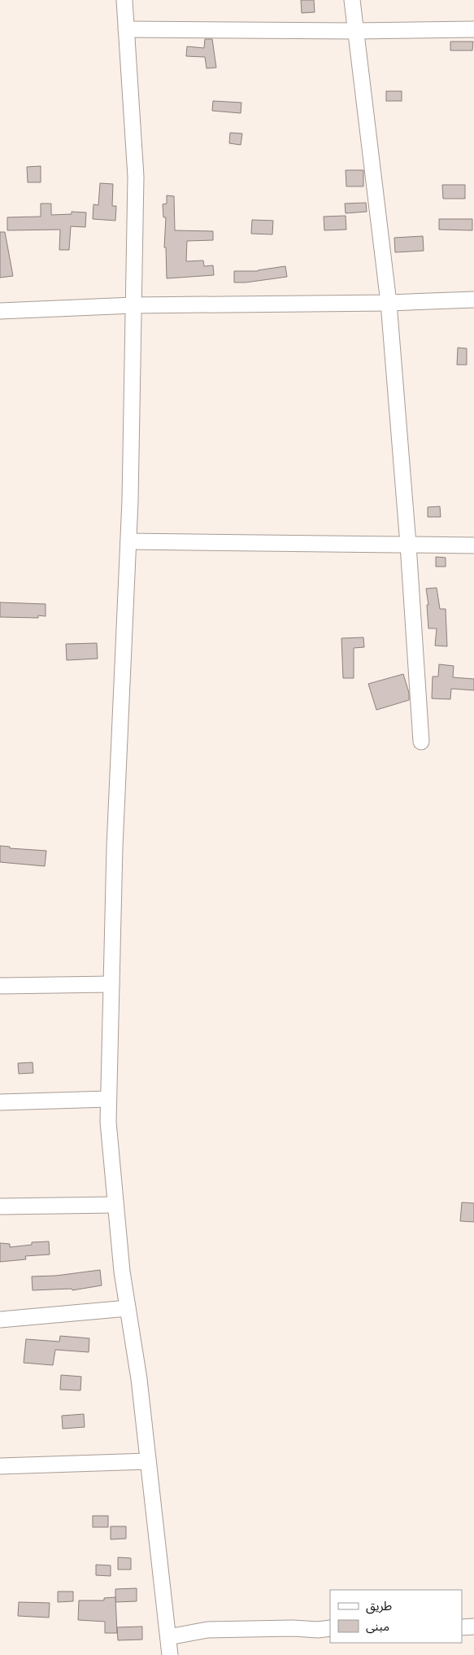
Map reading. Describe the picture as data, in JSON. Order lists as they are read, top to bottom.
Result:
{
  "legend": ["طريق", "مبنى"]
}
